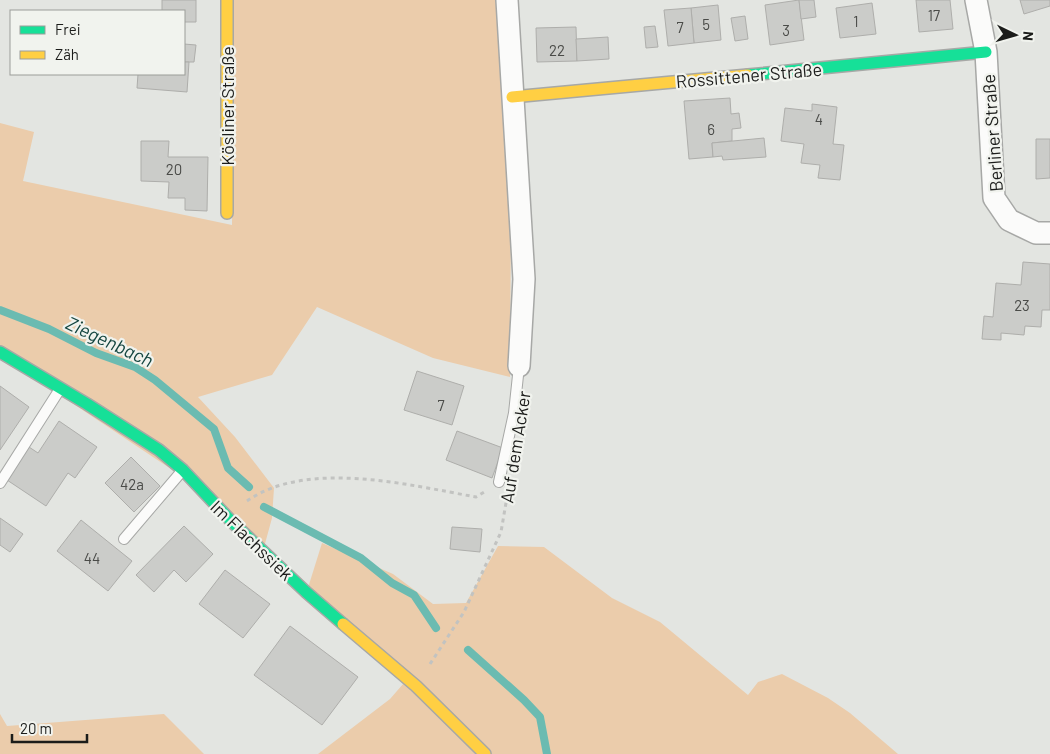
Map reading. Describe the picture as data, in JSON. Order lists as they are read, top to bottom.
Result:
{
  "streets": {
    "street": [
      "Rossittener Straße",
      "Kösliner Straße",
      "Berliner Straße",
      "Auf dem Acker",
      "Im Flachssiek"
    ]
  },
  "crossings": [
    ["Rossittener Straße", "Berliner Straße"],
    ["Rossittener Straße", "Auf dem Acker"],
    ["Auf dem Acker", "Im Flachssiek"]
  ],
  "water": ["Ziegenbach"],
  "house_numbers": [
    "17",
    "1",
    "5",
    "7",
    "3",
    "22",
    "4",
    "6",
    "20",
    "23",
    "7",
    "42a",
    "44"
  ],
  "legend": ["Frei", "Zäh"],
  "scale_bar": "20 m",
  "north": "right"
}
